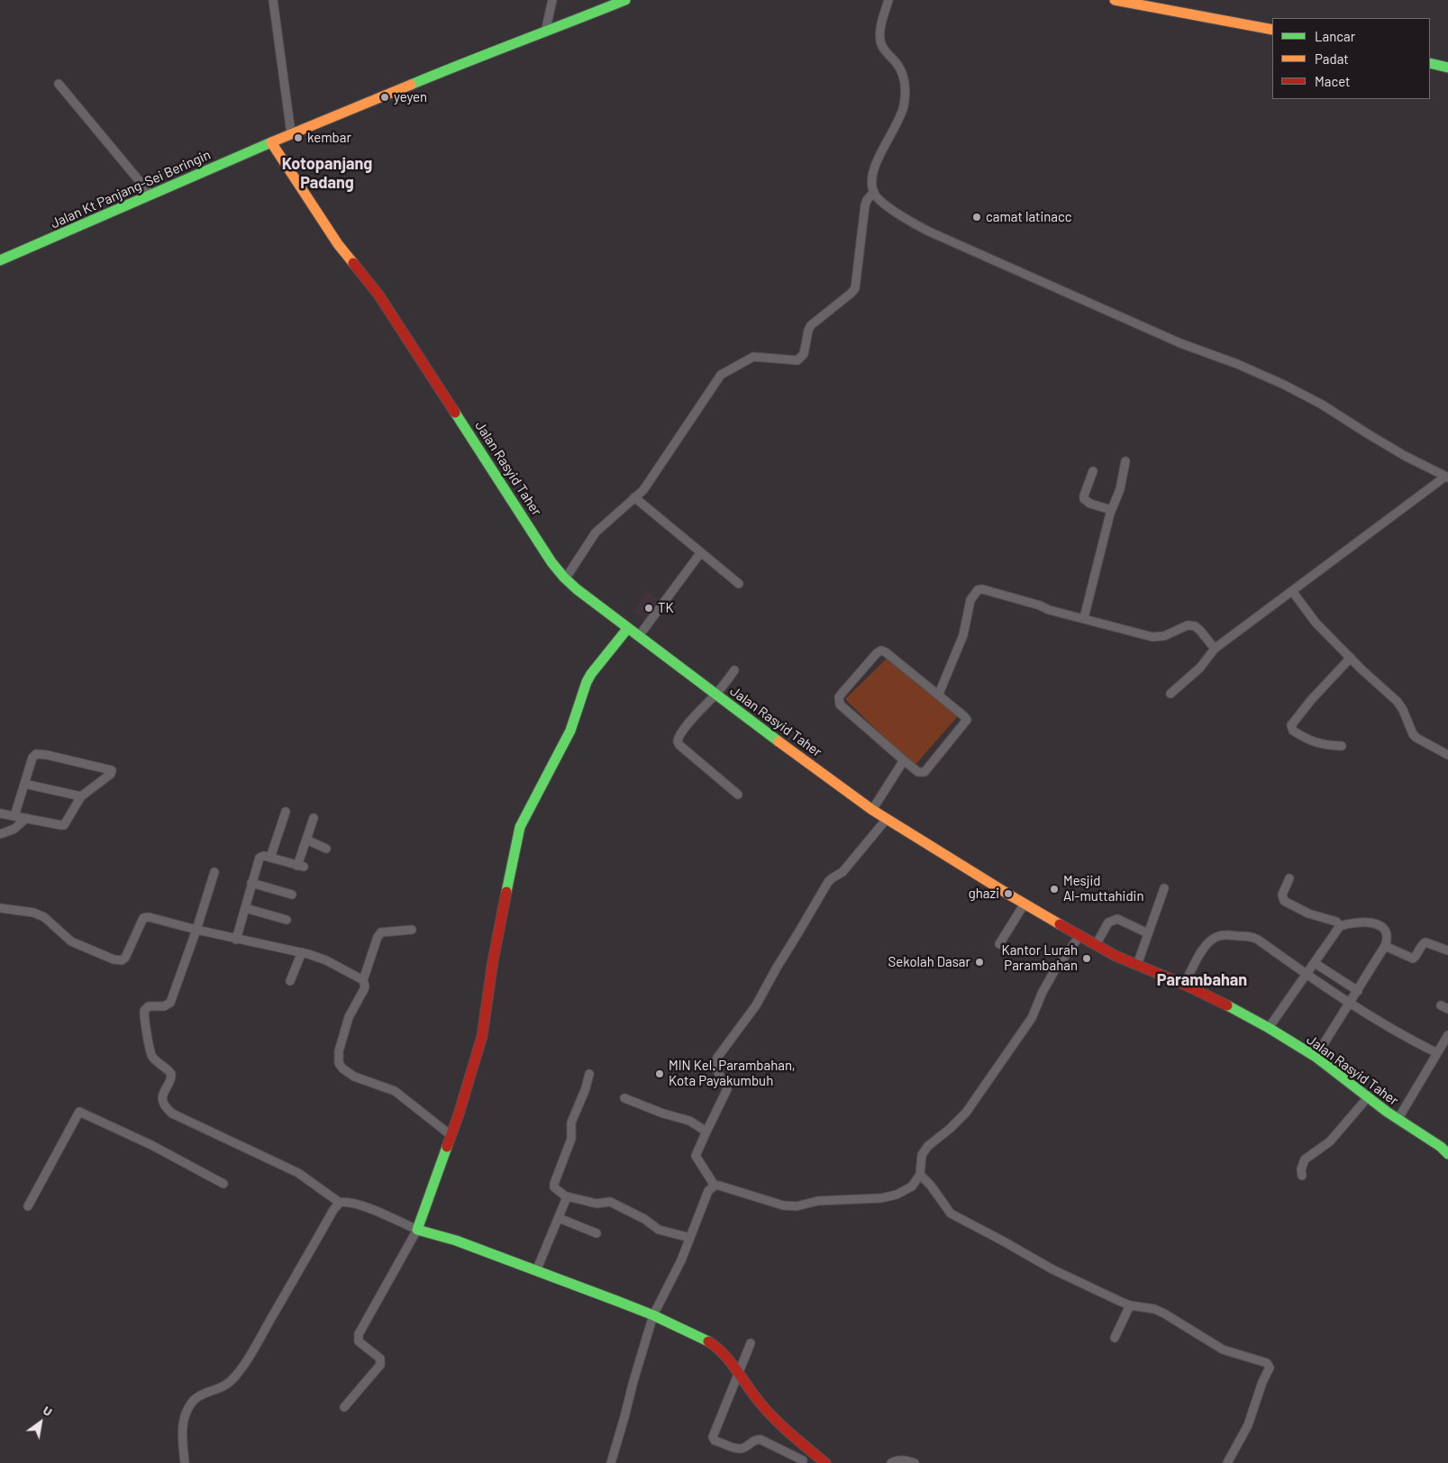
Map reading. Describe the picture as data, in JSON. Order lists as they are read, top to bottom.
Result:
{
  "streets": {
    "street": ["Jalan Kt Panjang-Sei Beringin", "Jalan Rasyid Taher"]
  },
  "crossings": [
    ["Jalan Kt Panjang-Sei Beringin", "Jalan Rasyid Taher"]
  ],
  "districts": ["Kotopanjang Padang", "Parambahan"],
  "places": [
    "yeyen",
    "kembar",
    "camat latinacc",
    "TK",
    "Mesjid Al-muttahidin",
    "ghazi",
    "Kantor Lurah Parambahan",
    "Sekolah Dasar",
    "MIN Kel. Parambahan, Kota Payakumbuh"
  ],
  "legend": ["Lancar", "Padat", "Macet"],
  "north": "top right"
}
